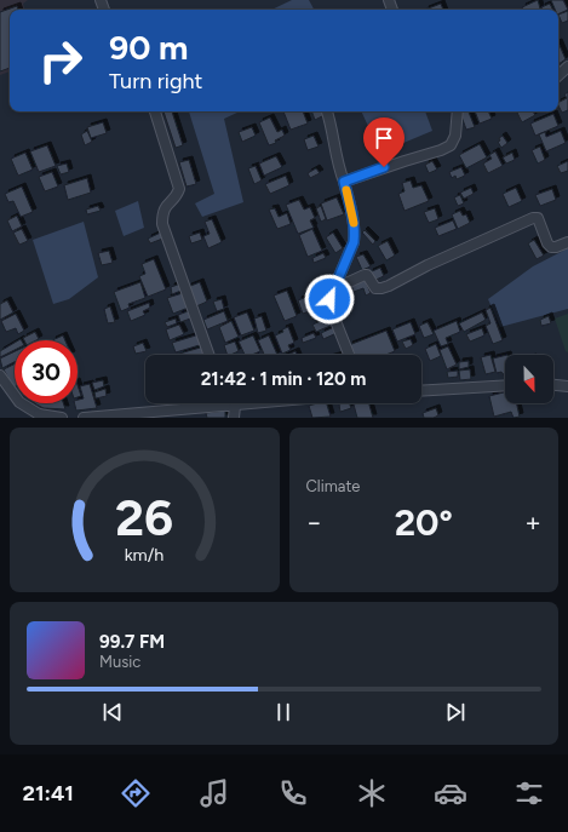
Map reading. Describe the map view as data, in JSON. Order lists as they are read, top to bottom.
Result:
{
  "north": "bottom",
  "page": {
    "turn": ["90 m", "Turn right"],
    "limit": "30",
    "trip": "21:42 · 1 min · 120 m",
    "tile": "Climate",
    "heat": ["−", "20°", "+"],
    "song": ["99.7 FM", "Music"],
    "tabs": "21:41",
    "gauge": ["26", "km/h"]
  }
}
